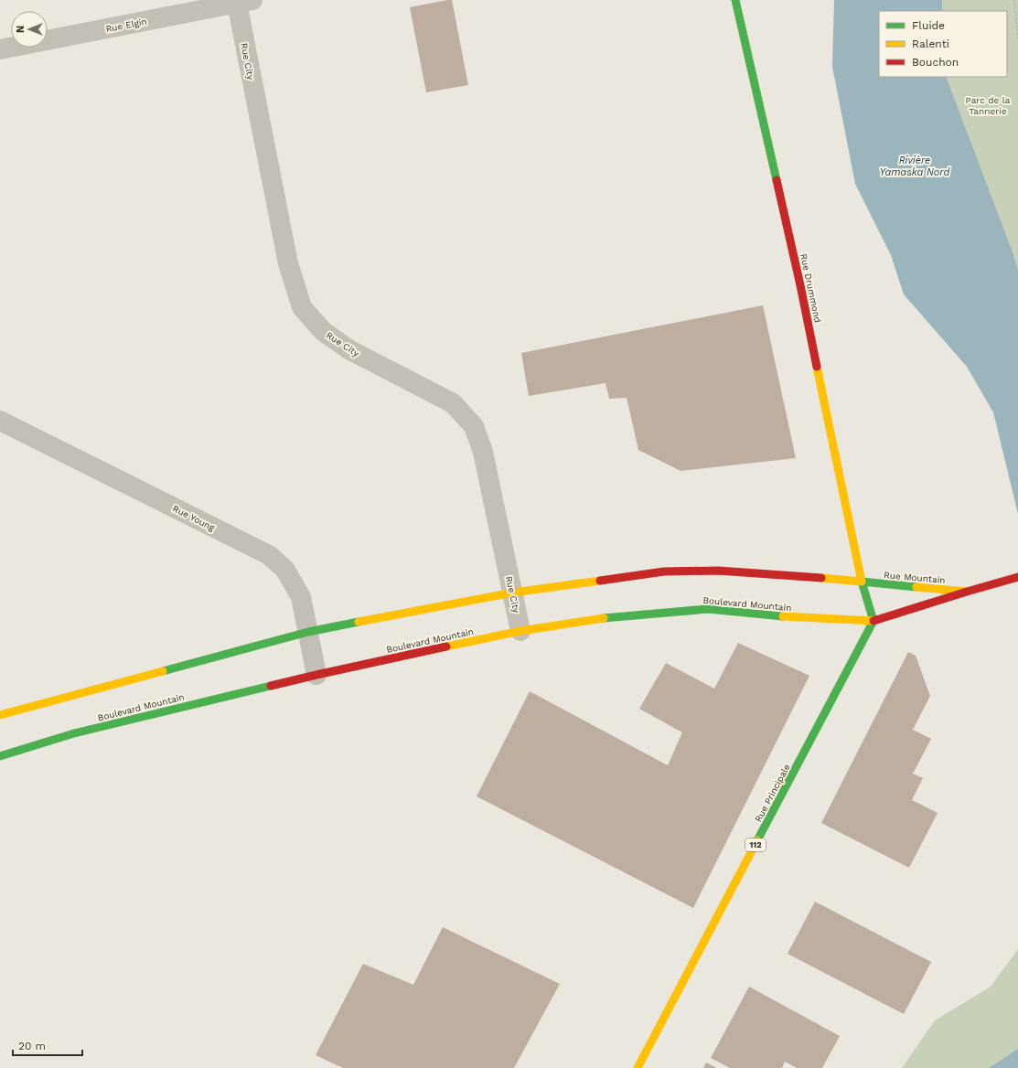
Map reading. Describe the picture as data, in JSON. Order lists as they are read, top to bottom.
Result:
{
  "streets": {
    "street": [
      "Rue Elgin",
      "Rue City",
      "Rue Drummond",
      "Rue Young",
      "Rue Mountain",
      "Boulevard Mountain",
      "Rue Principale",
      "112"
    ]
  },
  "crossings": [
    ["Rue Elgin", "Rue City"],
    ["Rue City", "Boulevard Mountain"],
    ["Rue Drummond", "Rue Mountain"],
    ["Rue Young", "Boulevard Mountain"],
    ["Rue Mountain", "Boulevard Mountain"],
    ["Rue Mountain", "Rue Principale"],
    ["Boulevard Mountain", "Rue Principale"]
  ],
  "water": ["Rivière Yamaska Nord"],
  "parks": ["Parc de la Tannerie"],
  "legend": ["Fluide", "Ralenti", "Bouchon"],
  "scale_bar": "20 m",
  "north": "left"
}
